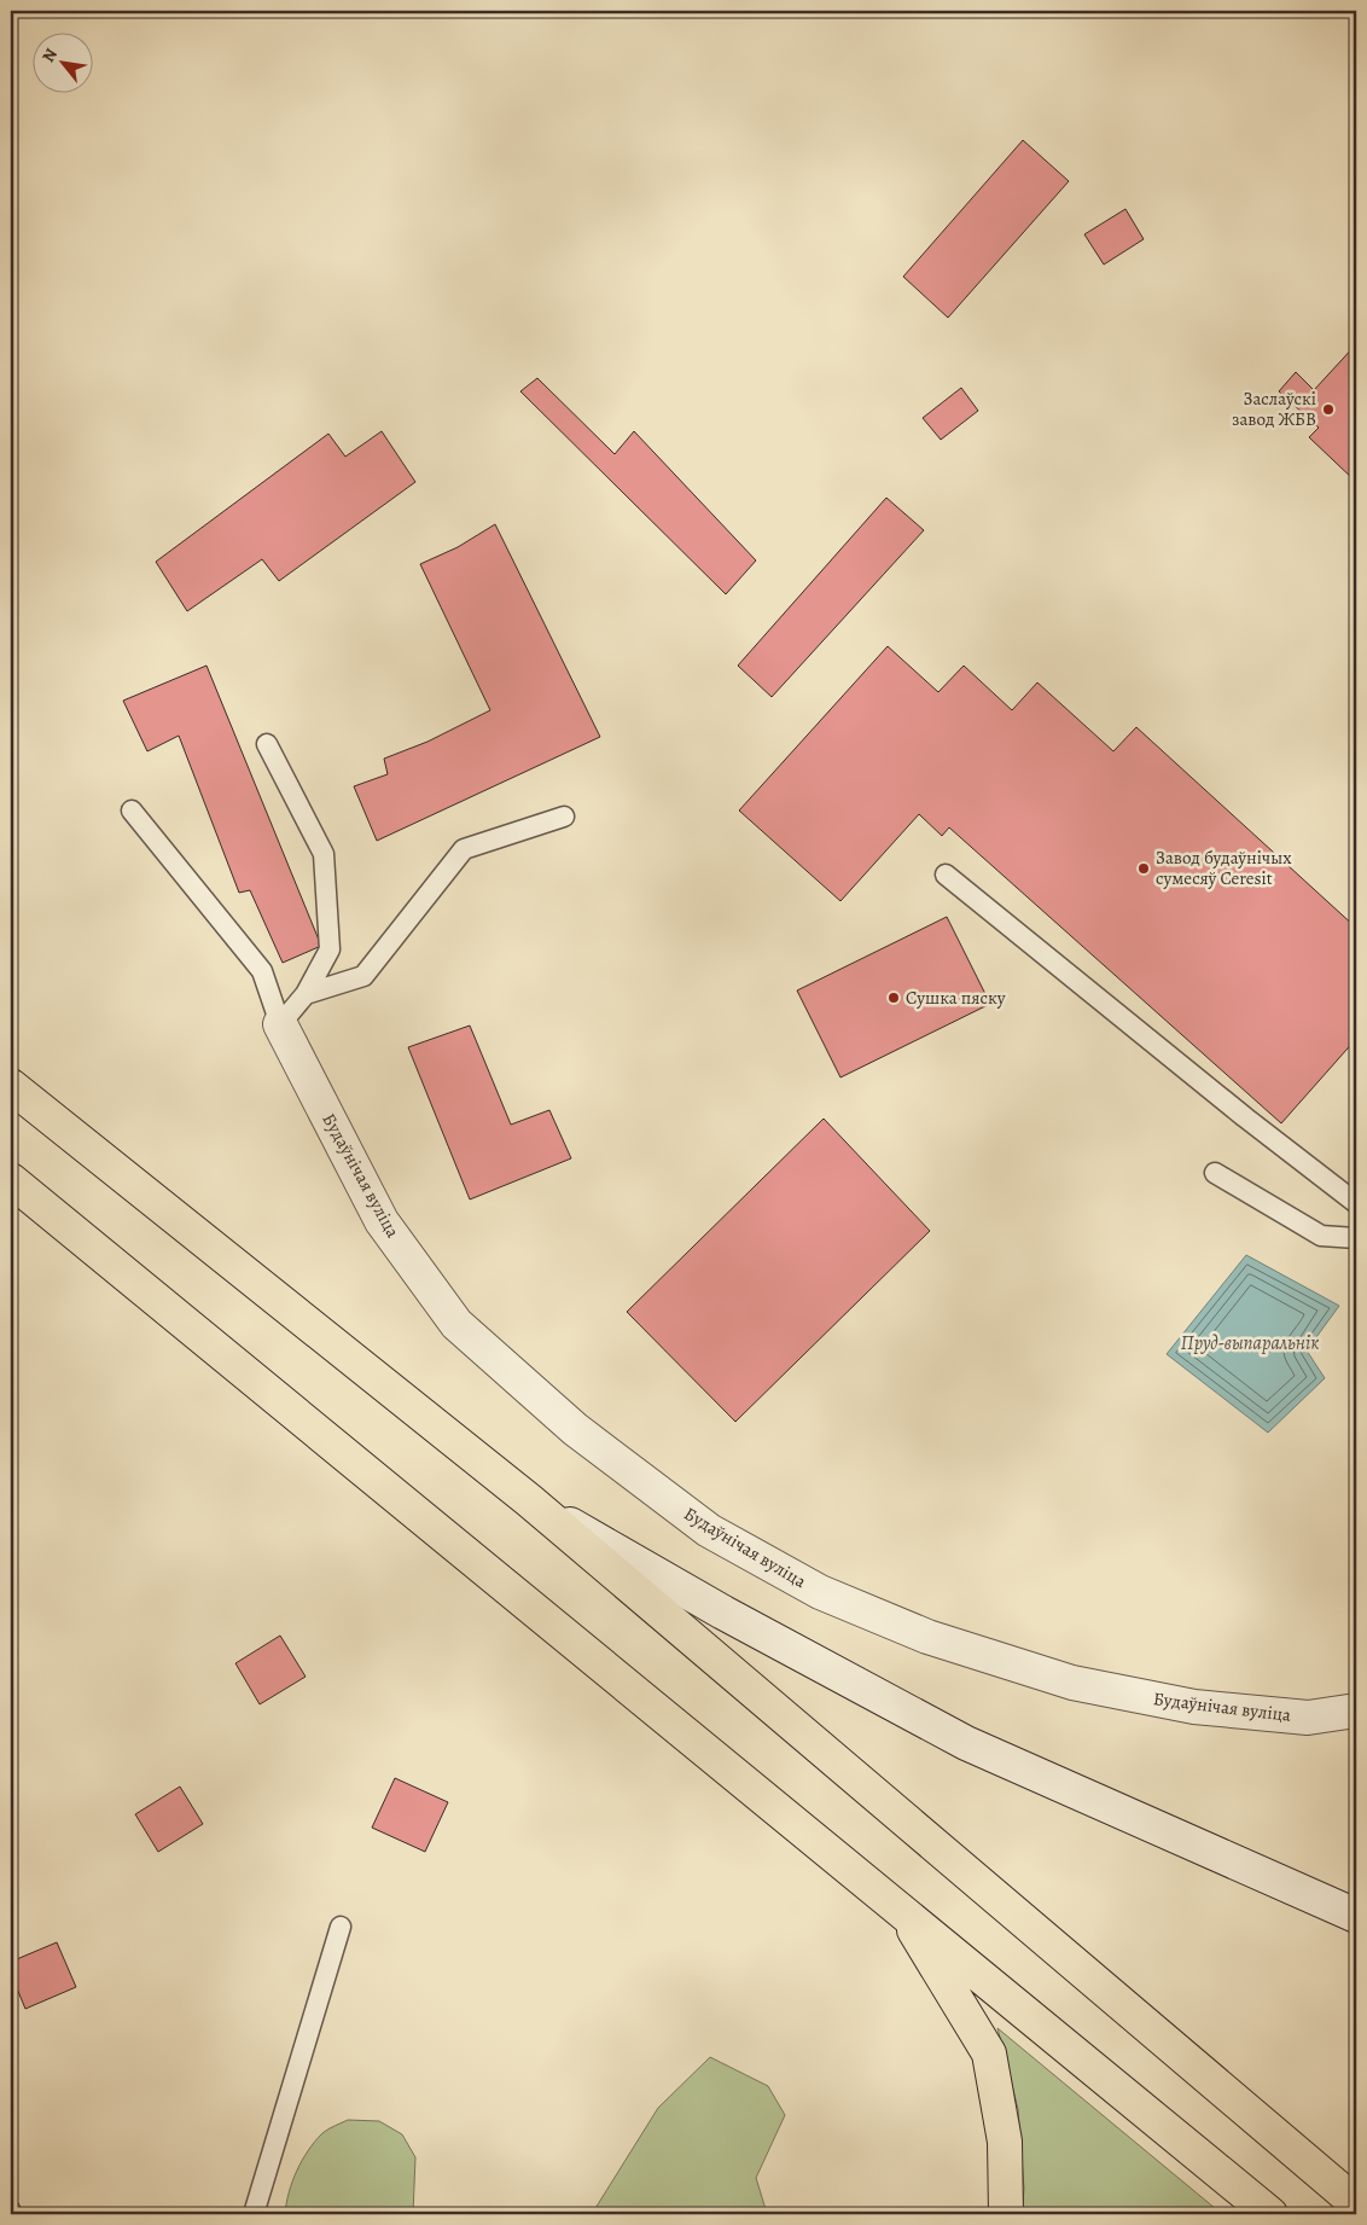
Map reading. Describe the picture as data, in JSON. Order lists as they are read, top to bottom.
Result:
{
  "streets": {
    "street": ["Будаўнічая вуліца"]
  },
  "water": ["Пруд-выпаральнік"],
  "places": ["Заслаўскі завод ЖБВ", "Завод будаўнічых сумесяў Ceresit", "Сушка пяску"],
  "north": "top left"
}
